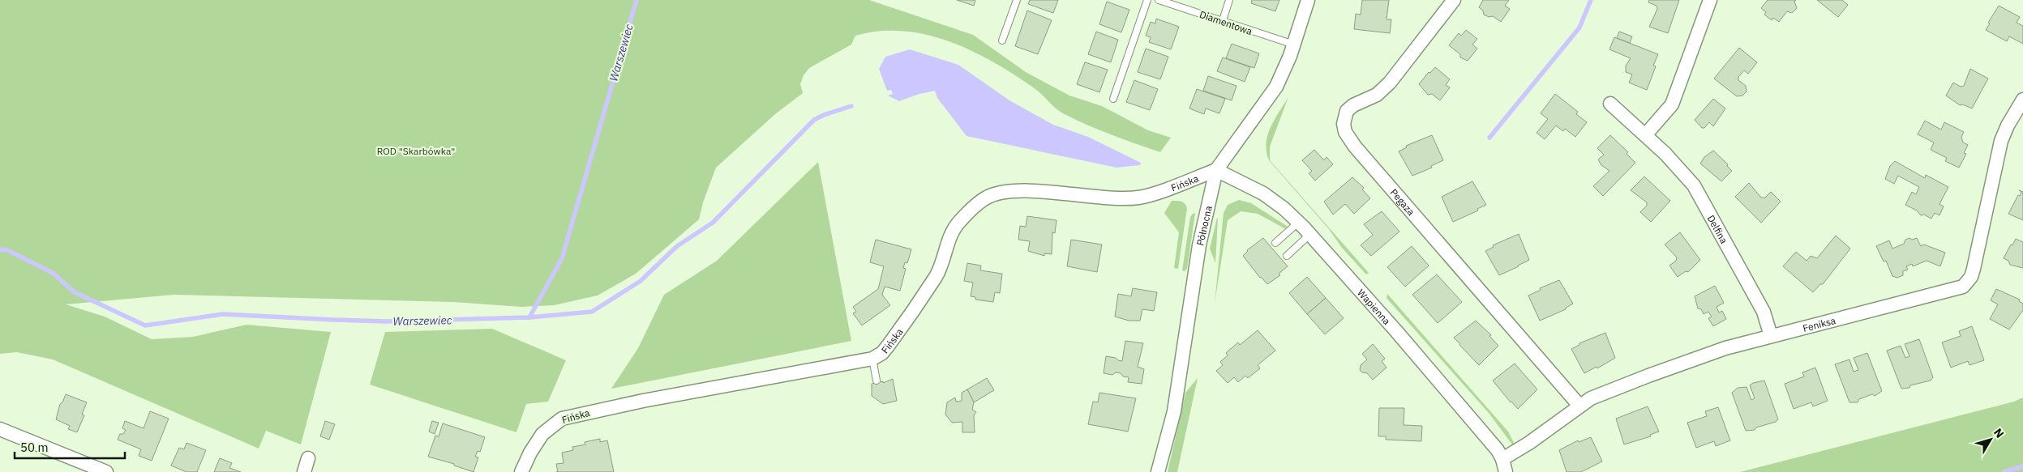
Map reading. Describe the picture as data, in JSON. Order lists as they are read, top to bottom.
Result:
{
  "streets": {
    "street": [
      "Fińska",
      "Pegaza",
      "Północna",
      "Delfina",
      "Wapienna",
      "Feniksa"
    ],
    "lane": ["Diamentowa"]
  },
  "crossings": [
    ["Diamentowa", "Północna"],
    ["Fińska", "Północna"],
    ["Fińska", "Wapienna"],
    ["Pegaza", "Feniksa"],
    ["Północna", "Wapienna"],
    ["Delfina", "Feniksa"],
    ["Wapienna", "Feniksa"]
  ],
  "water": ["Warszewiec"],
  "parks": ["ROD \"Skarbówka\""],
  "scale_bar": "50 m",
  "north": "top right"
}
